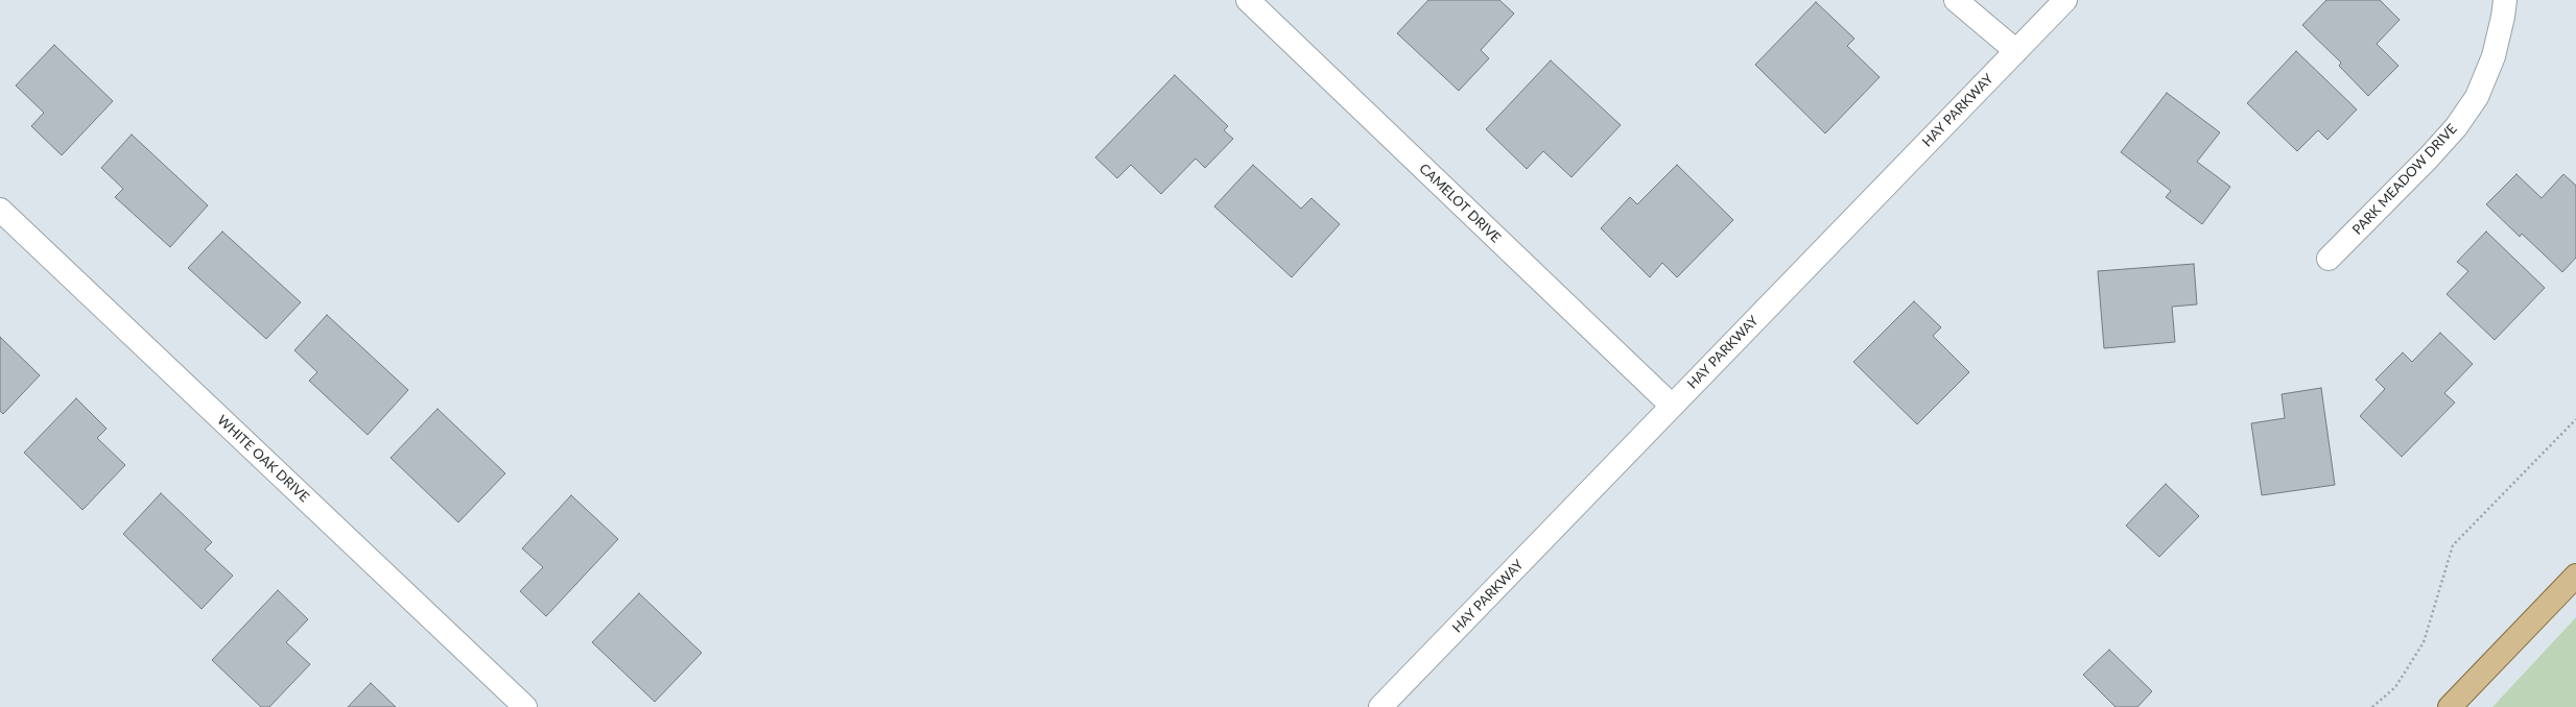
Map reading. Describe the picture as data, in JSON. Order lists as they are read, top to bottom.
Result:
{
  "streets": {
    "street": [
      "HAY PARKWAY",
      "PARK MEADOW DRIVE",
      "CAMELOT DRIVE",
      "WHITE OAK DRIVE"
    ]
  },
  "crossings": [
    ["HAY PARKWAY", "CAMELOT DRIVE"]
  ]
}
